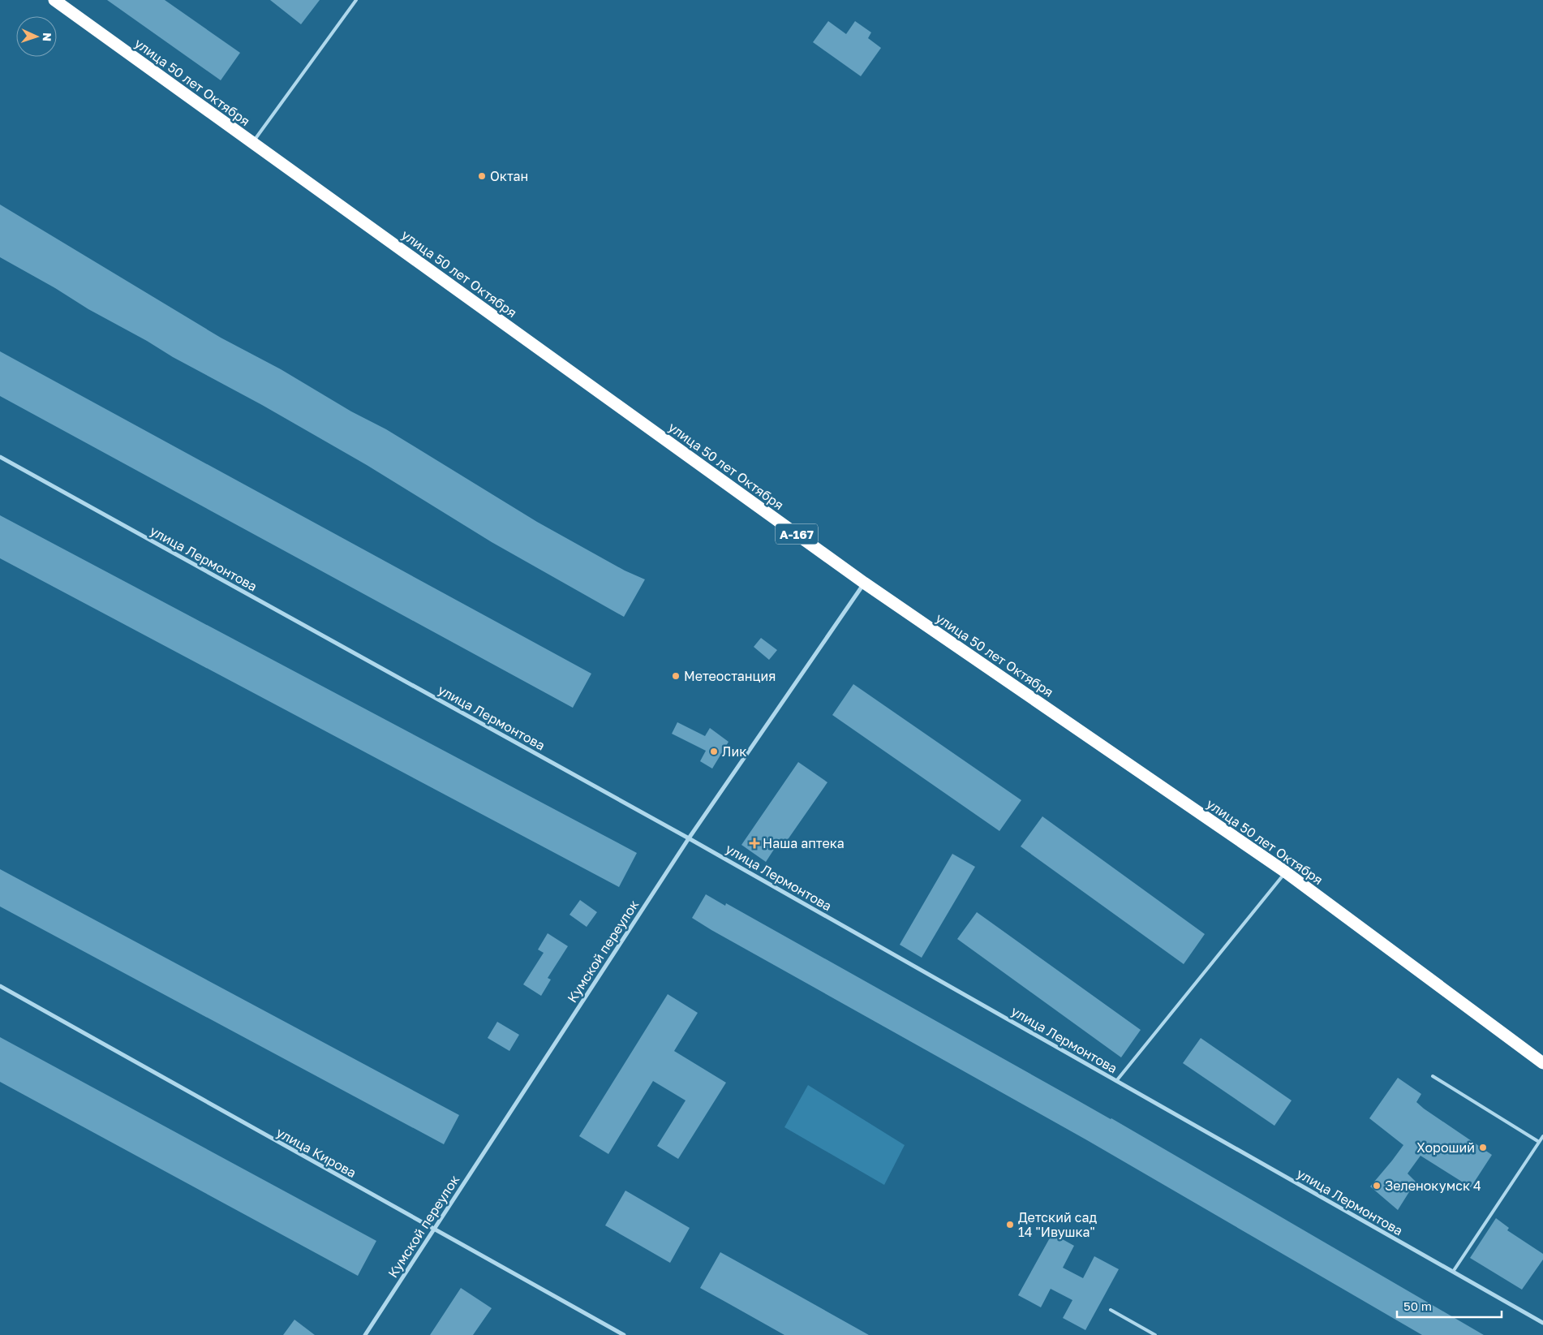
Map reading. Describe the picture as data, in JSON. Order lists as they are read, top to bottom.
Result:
{
  "streets": {
    "highway": ["улица 50 лет Октября", "А-167"],
    "street": ["улица Лермонтова", "Кумской переулок", "улица Кирова"]
  },
  "crossings": [
    ["улица 50 лет Октября", "Кумской переулок"],
    ["улица Лермонтова", "Кумской переулок"],
    ["Кумской переулок", "улица Кирова"]
  ],
  "places": {
    "other": [
      "Октан",
      "Метеостанция",
      "Лик",
      "Хороший",
      "Зеленокумск 4",
      "Детский сад 14 \"Ивушка\""
    ],
    "health": ["Наша аптека"]
  },
  "scale_bar": "50 m",
  "north": "right"
}
